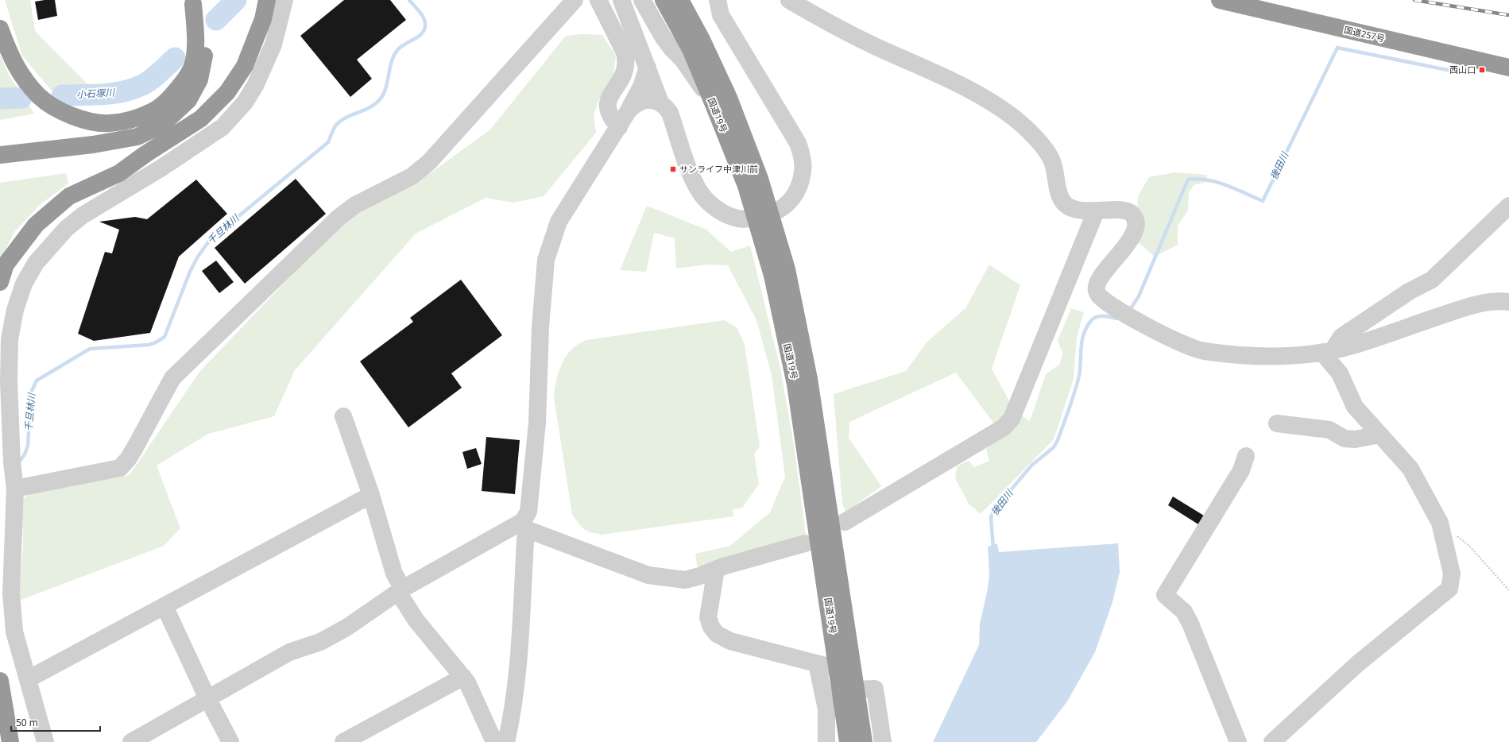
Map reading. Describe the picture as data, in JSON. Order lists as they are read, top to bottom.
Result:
{
  "streets": {
    "highway": ["国道257号", "国道19号"]
  },
  "water": ["小石塚川", "後田川", "千旦林川"],
  "places": {
    "transit": ["西山口", "サンライフ中津川前"]
  },
  "scale_bar": "50 m"
}
